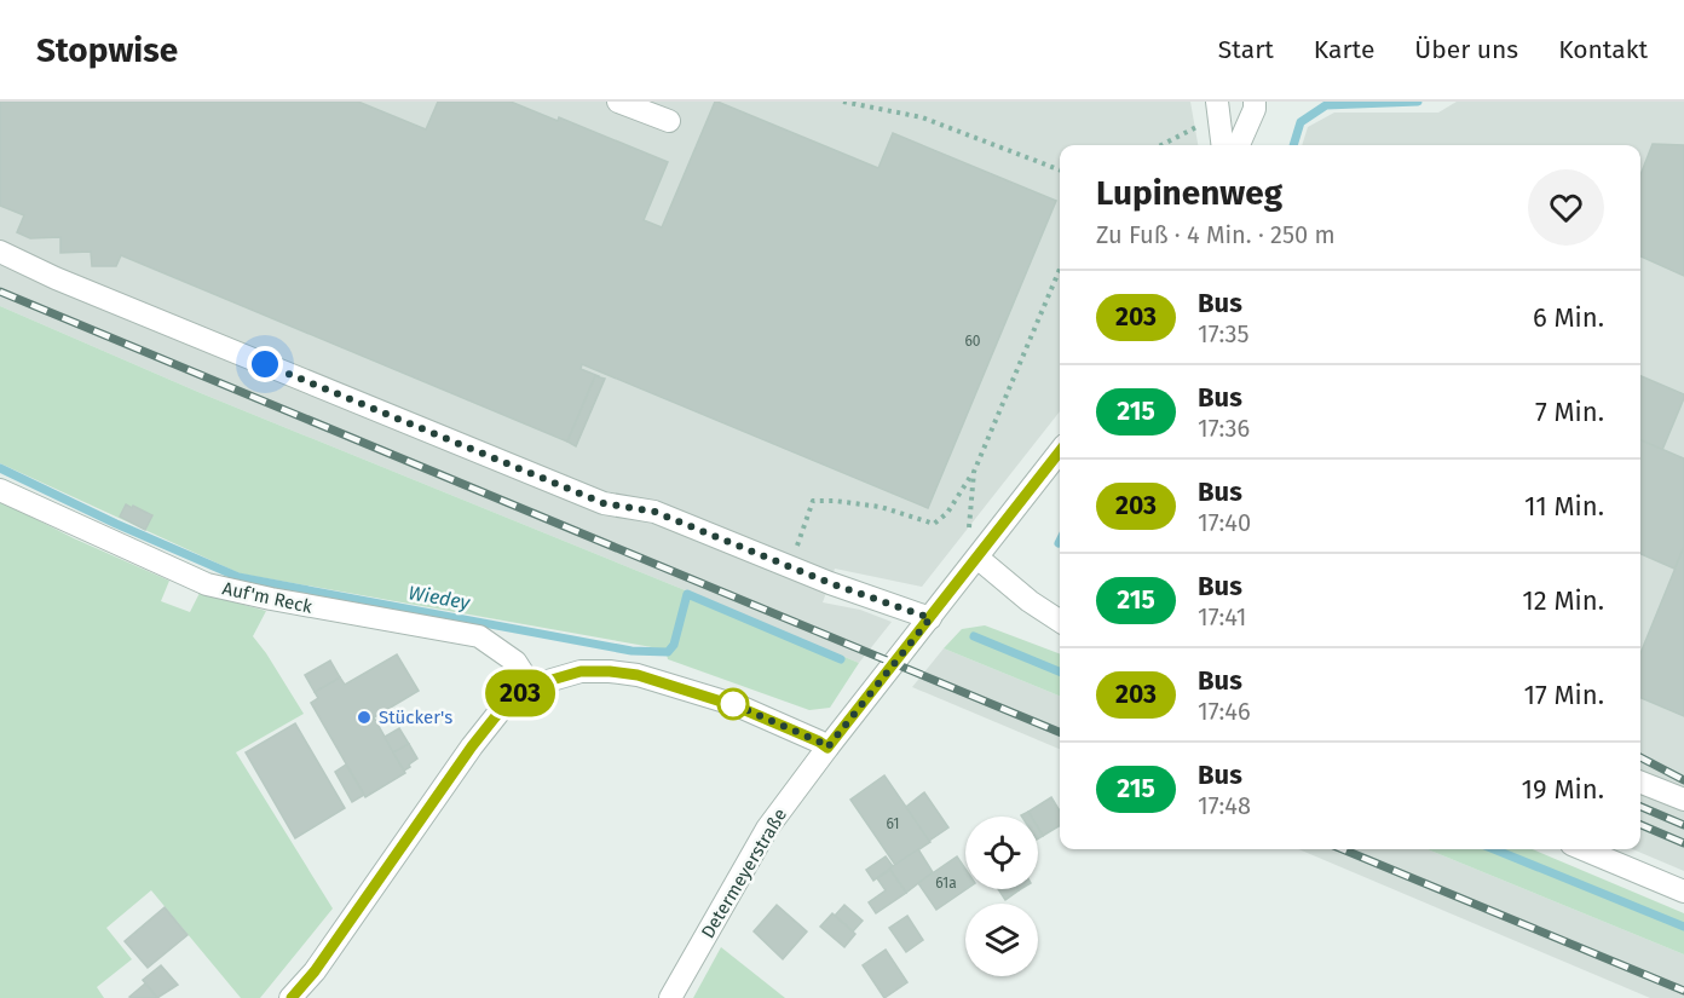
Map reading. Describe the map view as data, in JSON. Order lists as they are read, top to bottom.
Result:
{
  "streets": {
    "street": ["Auf'm Reck", "Determeyerstraße"]
  },
  "water": ["Wiedey"],
  "places": ["Stücker's"],
  "lines": ["bus line 203"],
  "house_numbers": ["60", "61", "61a"],
  "page": {
    "header": "Stopwise",
    "nav": [
      "Start",
      "Karte",
      "Über uns",
      "Kontakt"
    ],
    "on_map": "203",
    "heading": ["Lupinenweg", "Zu Fuß · 4 Min. · 250 m"],
    "list": [
      {
        "mark": "203",
        "name": "Bus",
        "note": "17:35",
        "value": "6 Min."
      },
      {
        "mark": "215",
        "name": "Bus",
        "note": "17:36",
        "value": "7 Min."
      },
      {
        "mark": "203",
        "name": "Bus",
        "note": "17:40",
        "value": "11 Min."
      },
      {
        "mark": "215",
        "name": "Bus",
        "note": "17:41",
        "value": "12 Min."
      },
      {
        "mark": "203",
        "name": "Bus",
        "note": "17:46",
        "value": "17 Min."
      },
      {
        "mark": "215",
        "name": "Bus",
        "note": "17:48",
        "value": "19 Min."
      }
    ]
  }
}
